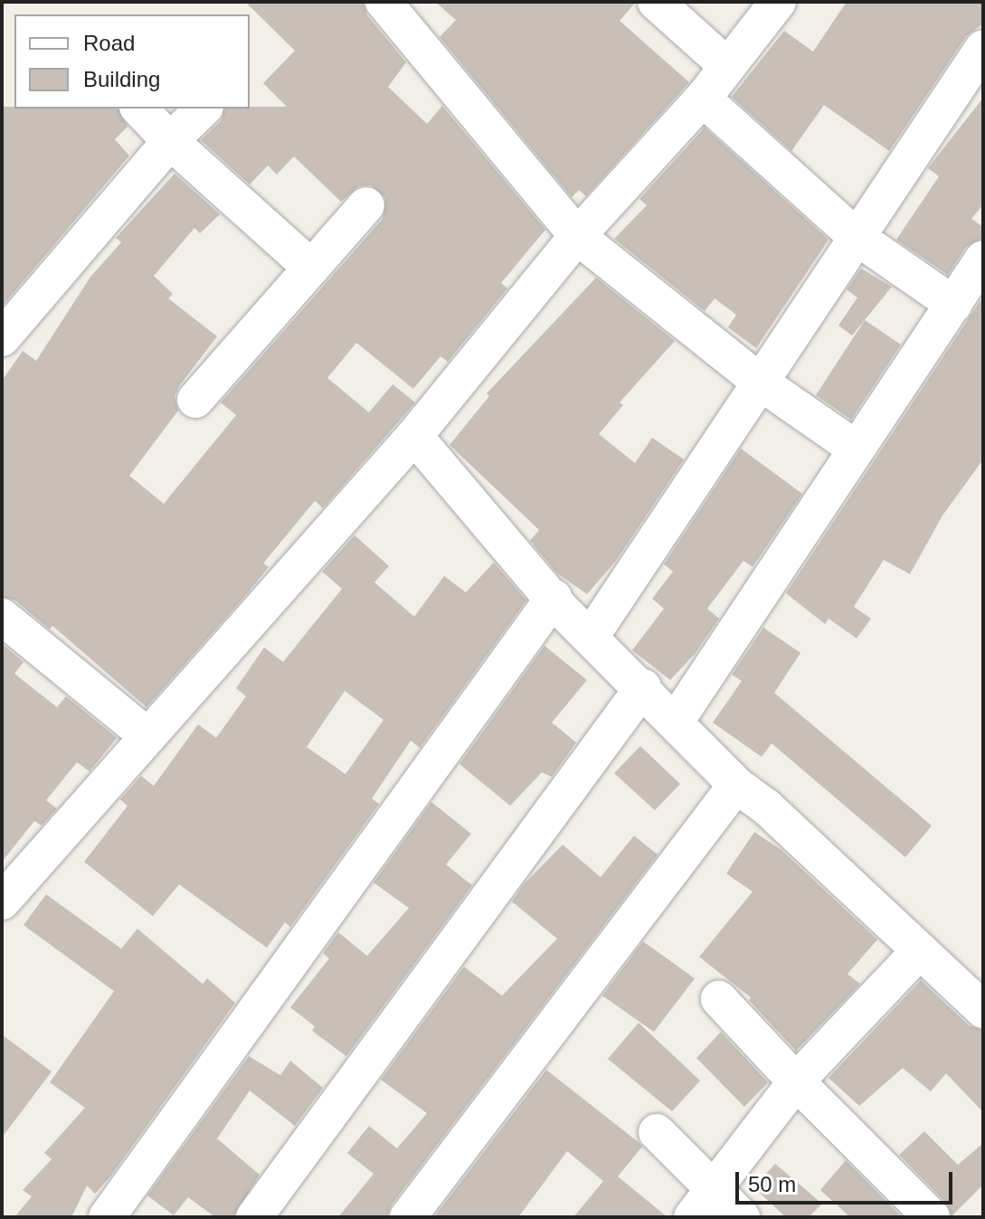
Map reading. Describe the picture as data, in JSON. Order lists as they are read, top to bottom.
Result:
{
  "legend": ["Road", "Building"],
  "scale_bar": "50 m"
}
